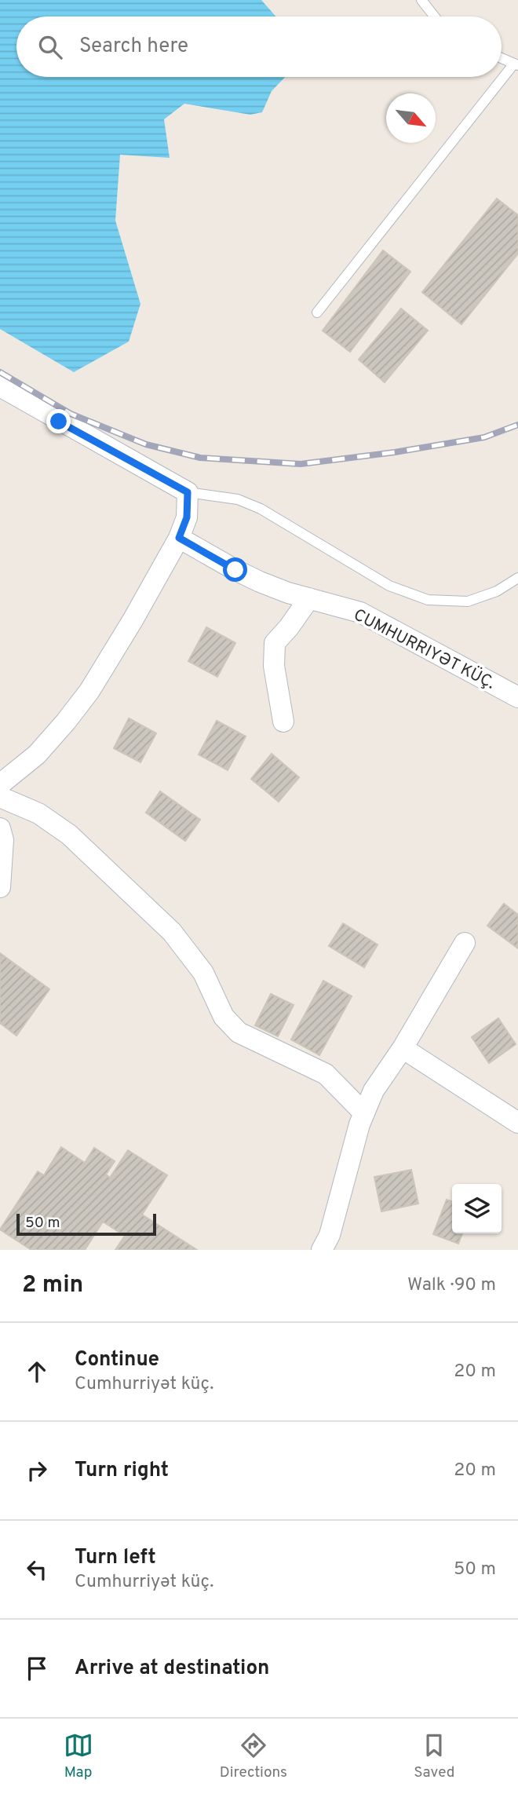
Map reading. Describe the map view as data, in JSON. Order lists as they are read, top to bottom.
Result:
{
  "streets": {
    "street": ["CUMHURRIYƏT KÜÇ."]
  },
  "scale_bar": "50 m",
  "north": "bottom right",
  "page": {
    "search": "Search here",
    "scale": "50 m",
    "heading": ["2 min", "Walk · 90 m"],
    "list": [
      ["Continue", "Cumhurriyət küç.", "20 m"],
      ["Turn right", "20 m"],
      ["Turn left", "Cumhurriyət küç.", "50 m"],
      "Arrive at destination"
    ],
    "nav": ["Map", "Directions", "Saved"]
  }
}
